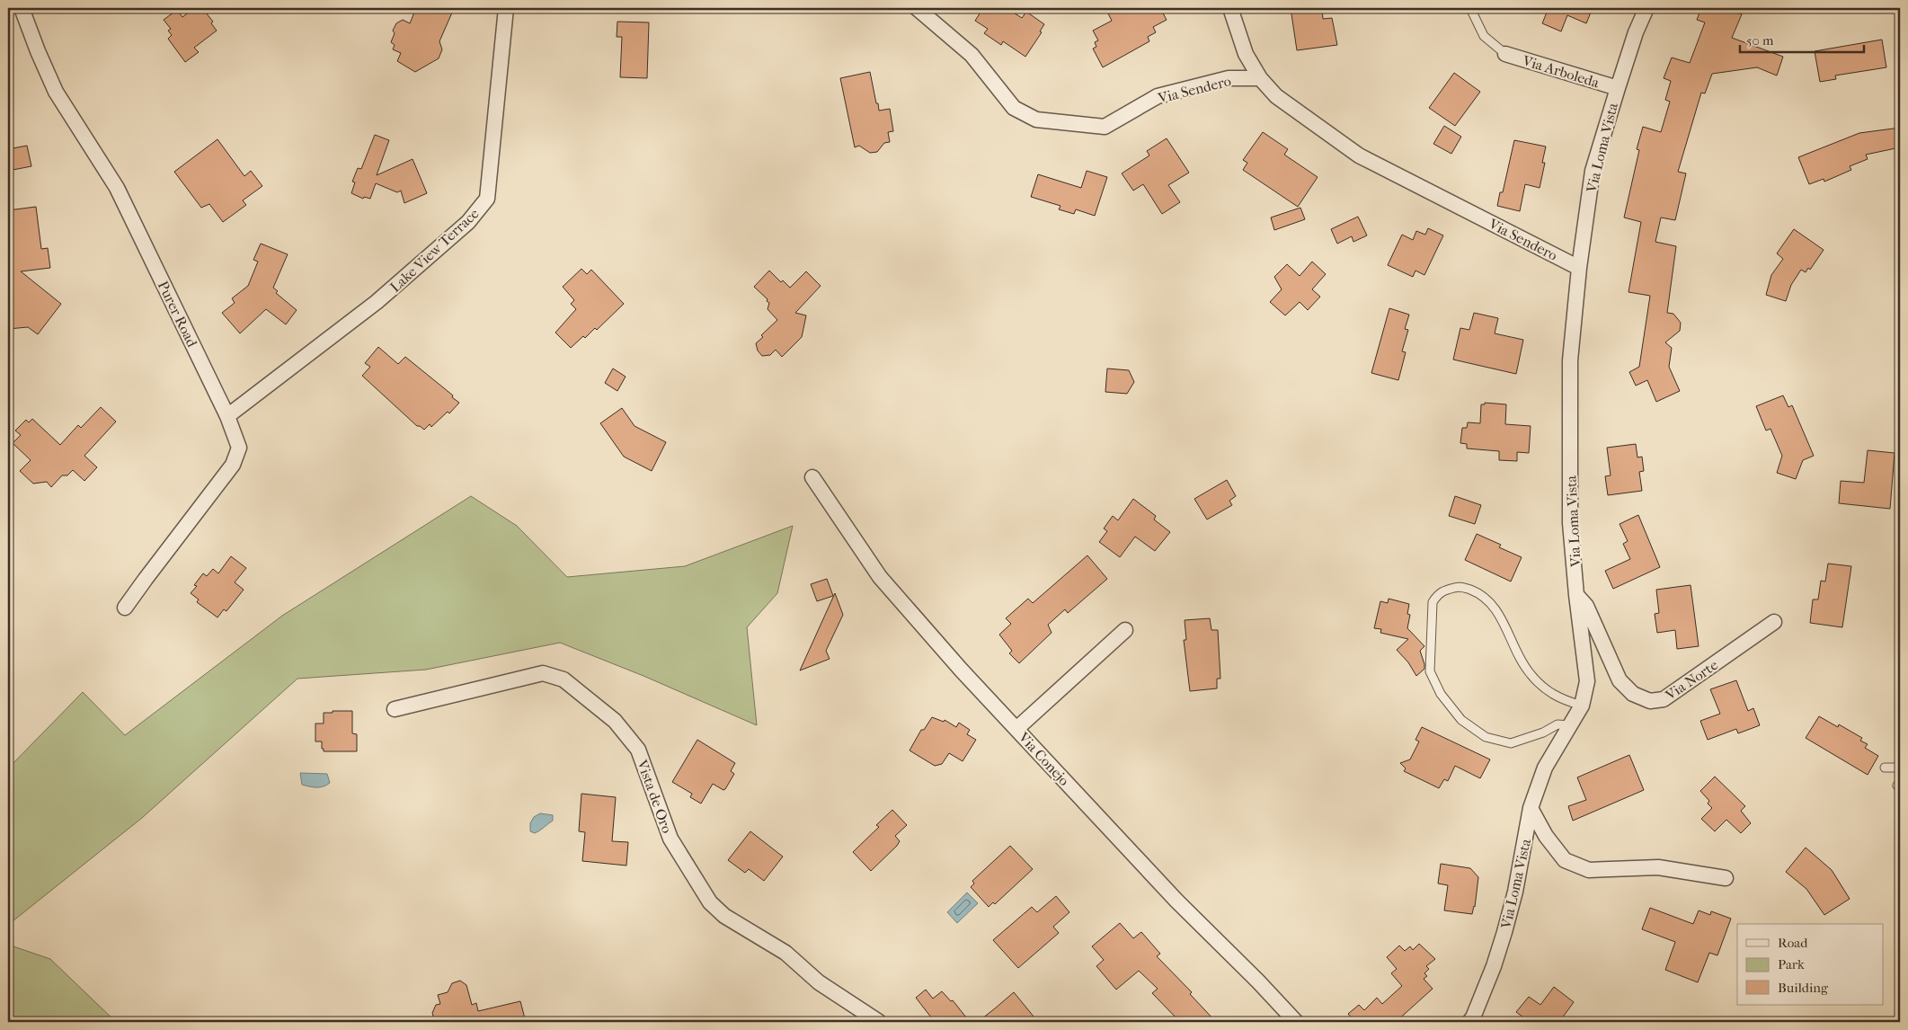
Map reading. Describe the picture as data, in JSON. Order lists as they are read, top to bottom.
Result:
{
  "streets": {
    "street": [
      "Via Arboleda",
      "Via Sendero",
      "Via Loma Vista",
      "Lake View Terrace",
      "Purer Road",
      "Via Norte",
      "Via Conejo",
      "Vista de Oro"
    ]
  },
  "crossings": [
    ["Via Arboleda", "Via Loma Vista"],
    ["Via Sendero", "Via Loma Vista"],
    ["Via Loma Vista", "Via Norte"],
    ["Lake View Terrace", "Purer Road"]
  ],
  "legend": ["Road", "Park", "Building"],
  "scale_bar": "50 m"
}
